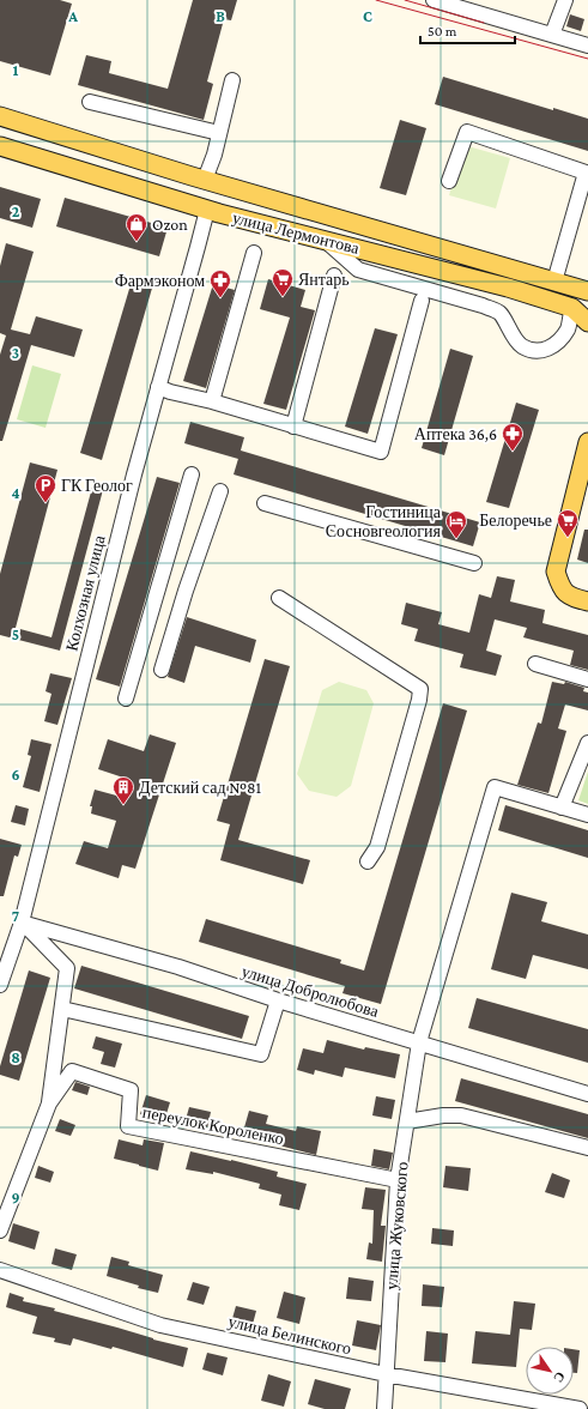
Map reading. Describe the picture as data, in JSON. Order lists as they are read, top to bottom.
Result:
{
  "streets": {
    "main road": ["улица Лермонтова"],
    "street": [
      "Колхозная улица",
      "улица Добролюбова",
      "переулок Короленко",
      "улица Жуковского",
      "улица Белинского"
    ]
  },
  "crossings": [
    ["улица Лермонтова", "Колхозная улица"],
    ["Колхозная улица", "улица Добролюбова"],
    ["улица Добролюбова", "улица Жуковского"],
    ["переулок Короленко", "улица Жуковского"],
    ["улица Жуковского", "улица Белинского"]
  ],
  "places": {
    "shop": ["Ozon"],
    "supermarket": ["Янтарь", "Белоречье"],
    "pharmacy": ["Фармэконом", "Аптека 36,6"],
    "parking": ["ГК Геолог"],
    "hotel": ["Гостиница Сосновгеология"],
    "building": ["Детский сад №81"]
  },
  "scale_bar": "50 m",
  "north": "bottom right",
  "grid": {
    "columns": ["A", "B", "C"],
    "rows": [
      "1",
      "2",
      "3",
      "4",
      "5",
      "6",
      "7",
      "8",
      "9"
    ]
  }
}
